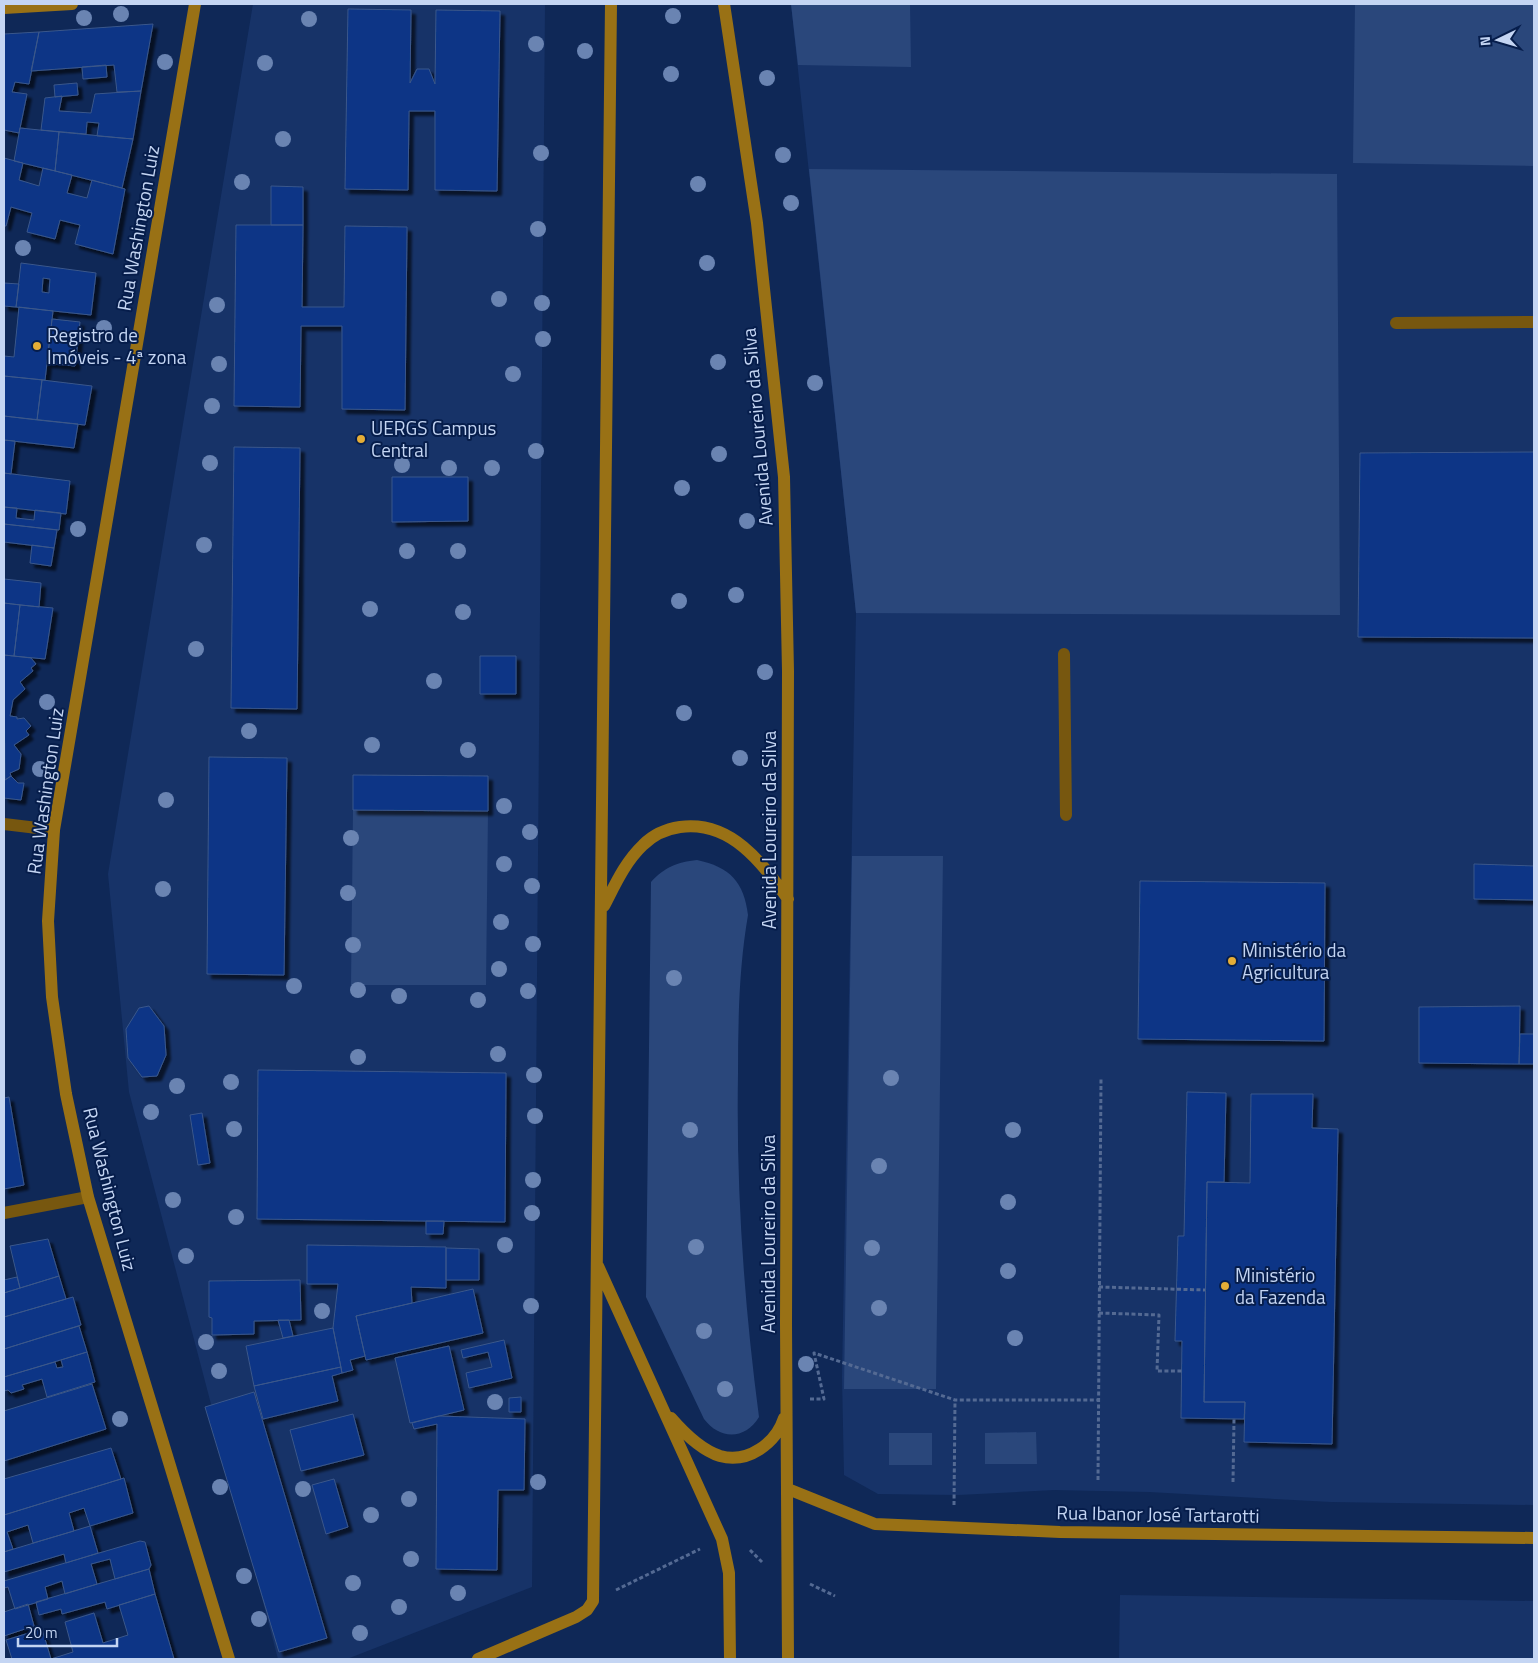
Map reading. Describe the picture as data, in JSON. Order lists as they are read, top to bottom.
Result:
{
  "streets": {
    "main road": ["Rua Washington Luiz", "Avenida Loureiro da Silva", "Rua Ibanor José Tartarotti"]
  },
  "crossings": [
    ["Avenida Loureiro da Silva", "Rua Ibanor José Tartarotti"]
  ],
  "places": [
    "Registro de Imóveis - 4ª zona",
    "UERGS Campus Central",
    "Ministério da Agricultura",
    "Ministério da Fazenda"
  ],
  "scale_bar": "20 m",
  "north": "left"
}
